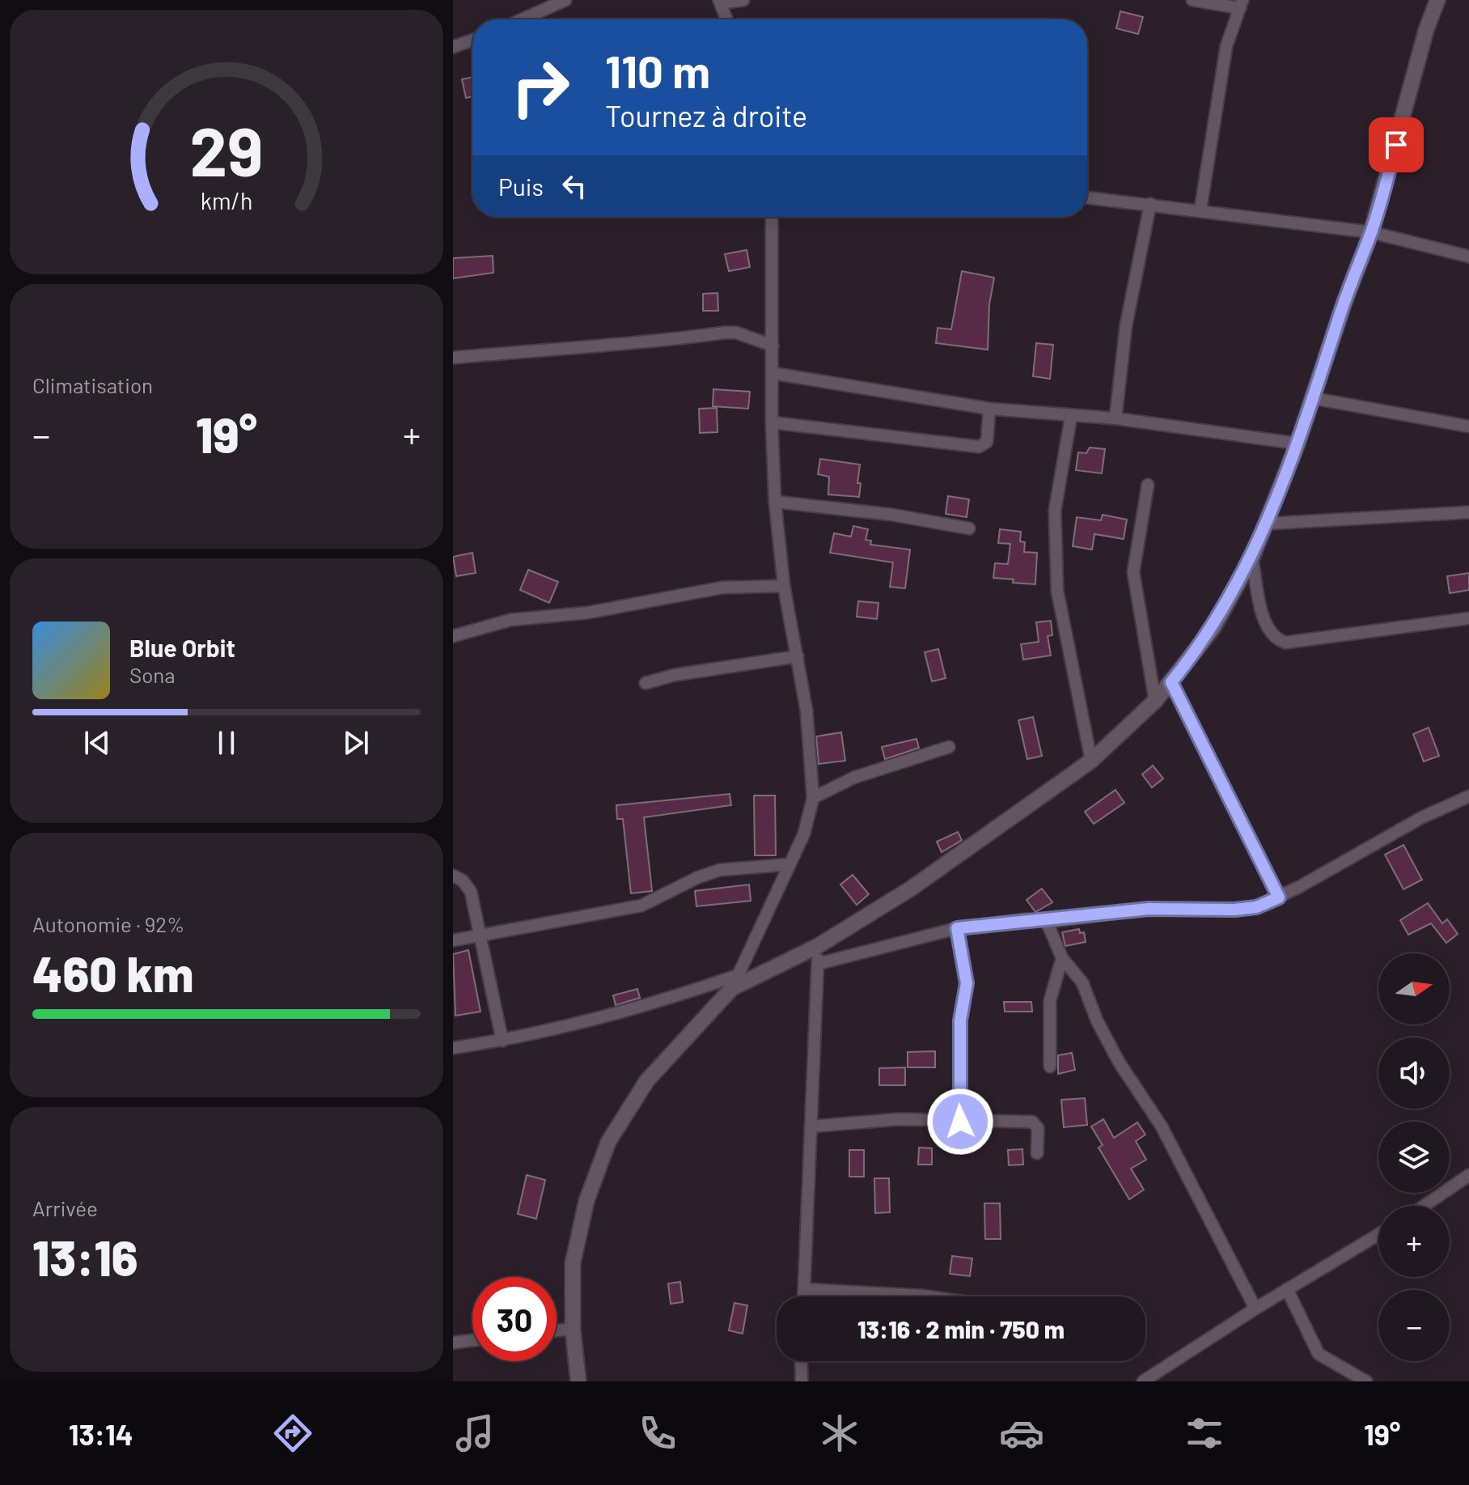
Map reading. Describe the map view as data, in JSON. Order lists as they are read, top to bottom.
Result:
{
  "north": "right",
  "page": {
    "turn": ["110 m", "Tournez à droite"],
    "then": "Puis",
    "tile": [
      "Climatisation",
      ["Autonomie · 92%", "460 km"],
      ["Arrivée", "13:16"]
    ],
    "heat": ["−", "19°", "+"],
    "song": ["Blue Orbit", "Sona"],
    "map_buttons": ["+", "−"],
    "limit": "30",
    "trip": "13:16 · 2 min · 750 m",
    "tabs": ["13:14", "19°"],
    "gauge": ["29", "km/h"]
  }
}
